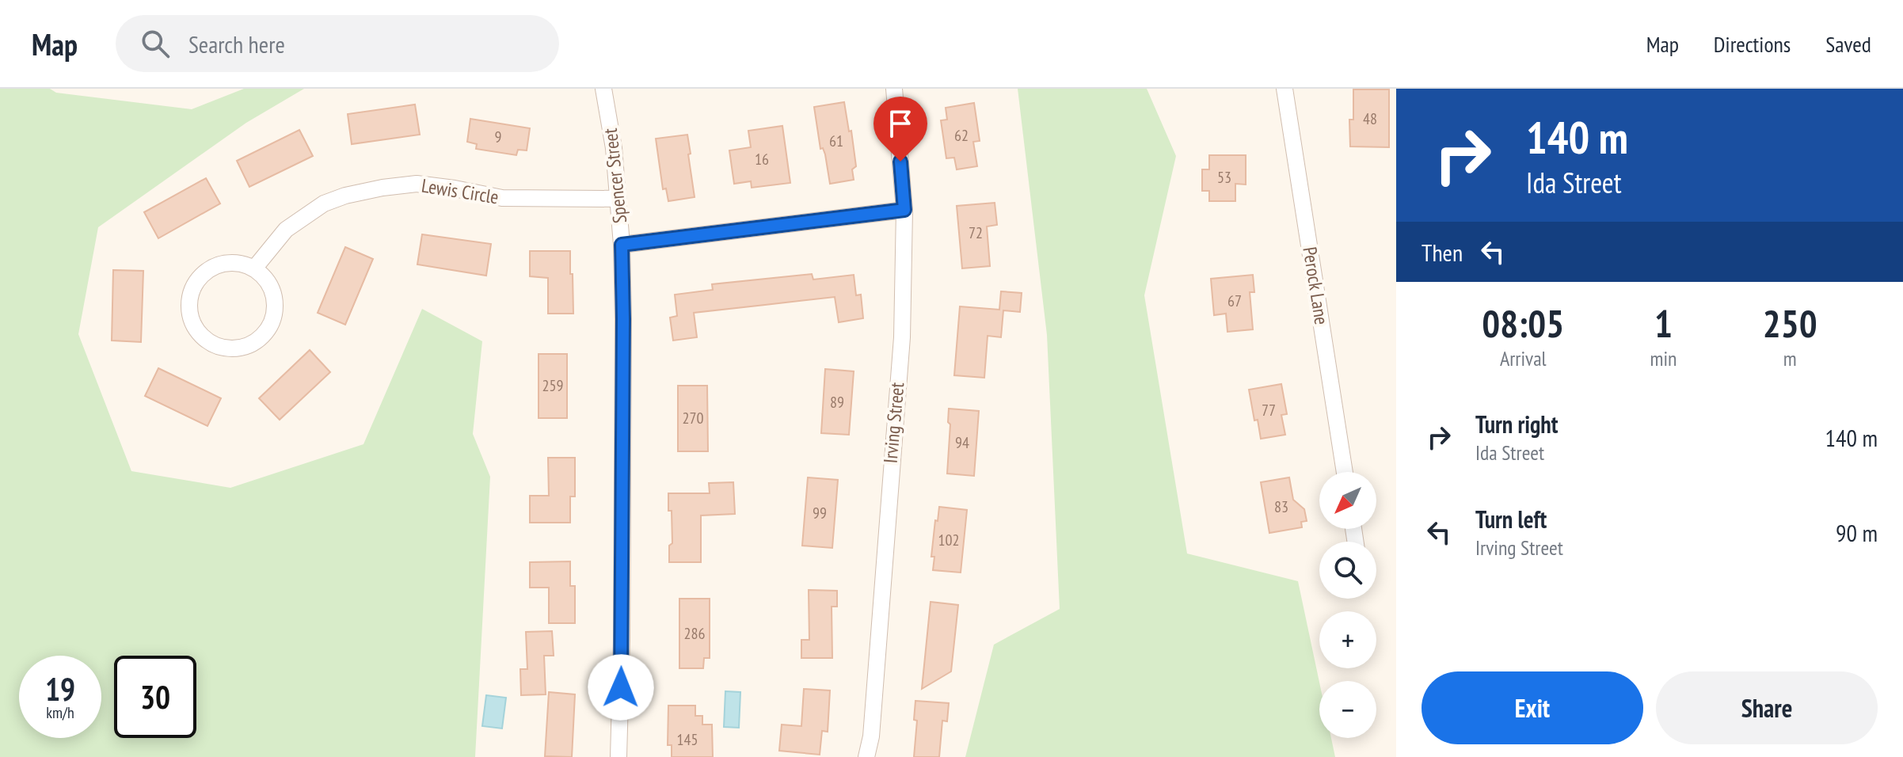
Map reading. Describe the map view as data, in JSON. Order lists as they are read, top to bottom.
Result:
{
  "streets": {
    "street": [
      "Spencer Street",
      "Lewis Circle",
      "Perock Lane",
      "Irving Street"
    ]
  },
  "crossings": [
    ["Spencer Street", "Lewis Circle"]
  ],
  "house_numbers": [
    "48",
    "62",
    "9",
    "61",
    "16",
    "53",
    "72",
    "67",
    "259",
    "89",
    "77",
    "270",
    "94",
    "83",
    "99",
    "102",
    "286",
    "145"
  ],
  "north": "bottom left",
  "page": {
    "header": "Map",
    "search": "Search here",
    "nav": ["Map", "Directions", "Saved"],
    "turn": ["140 m", "Ida Street"],
    "then": "Then",
    "eta": [
      "08:05",
      "Arrival",
      "1",
      "min",
      "250",
      "m"
    ],
    "list": [
      {
        "name": "Turn right",
        "note": "Ida Street",
        "value": "140 m"
      },
      {
        "name": "Turn left",
        "note": "Irving Street",
        "value": "90 m"
      }
    ],
    "map_buttons": ["+", "−"],
    "speed": "19 km/h",
    "limit": "30",
    "buttons": ["Exit", "Share"]
  }
}
